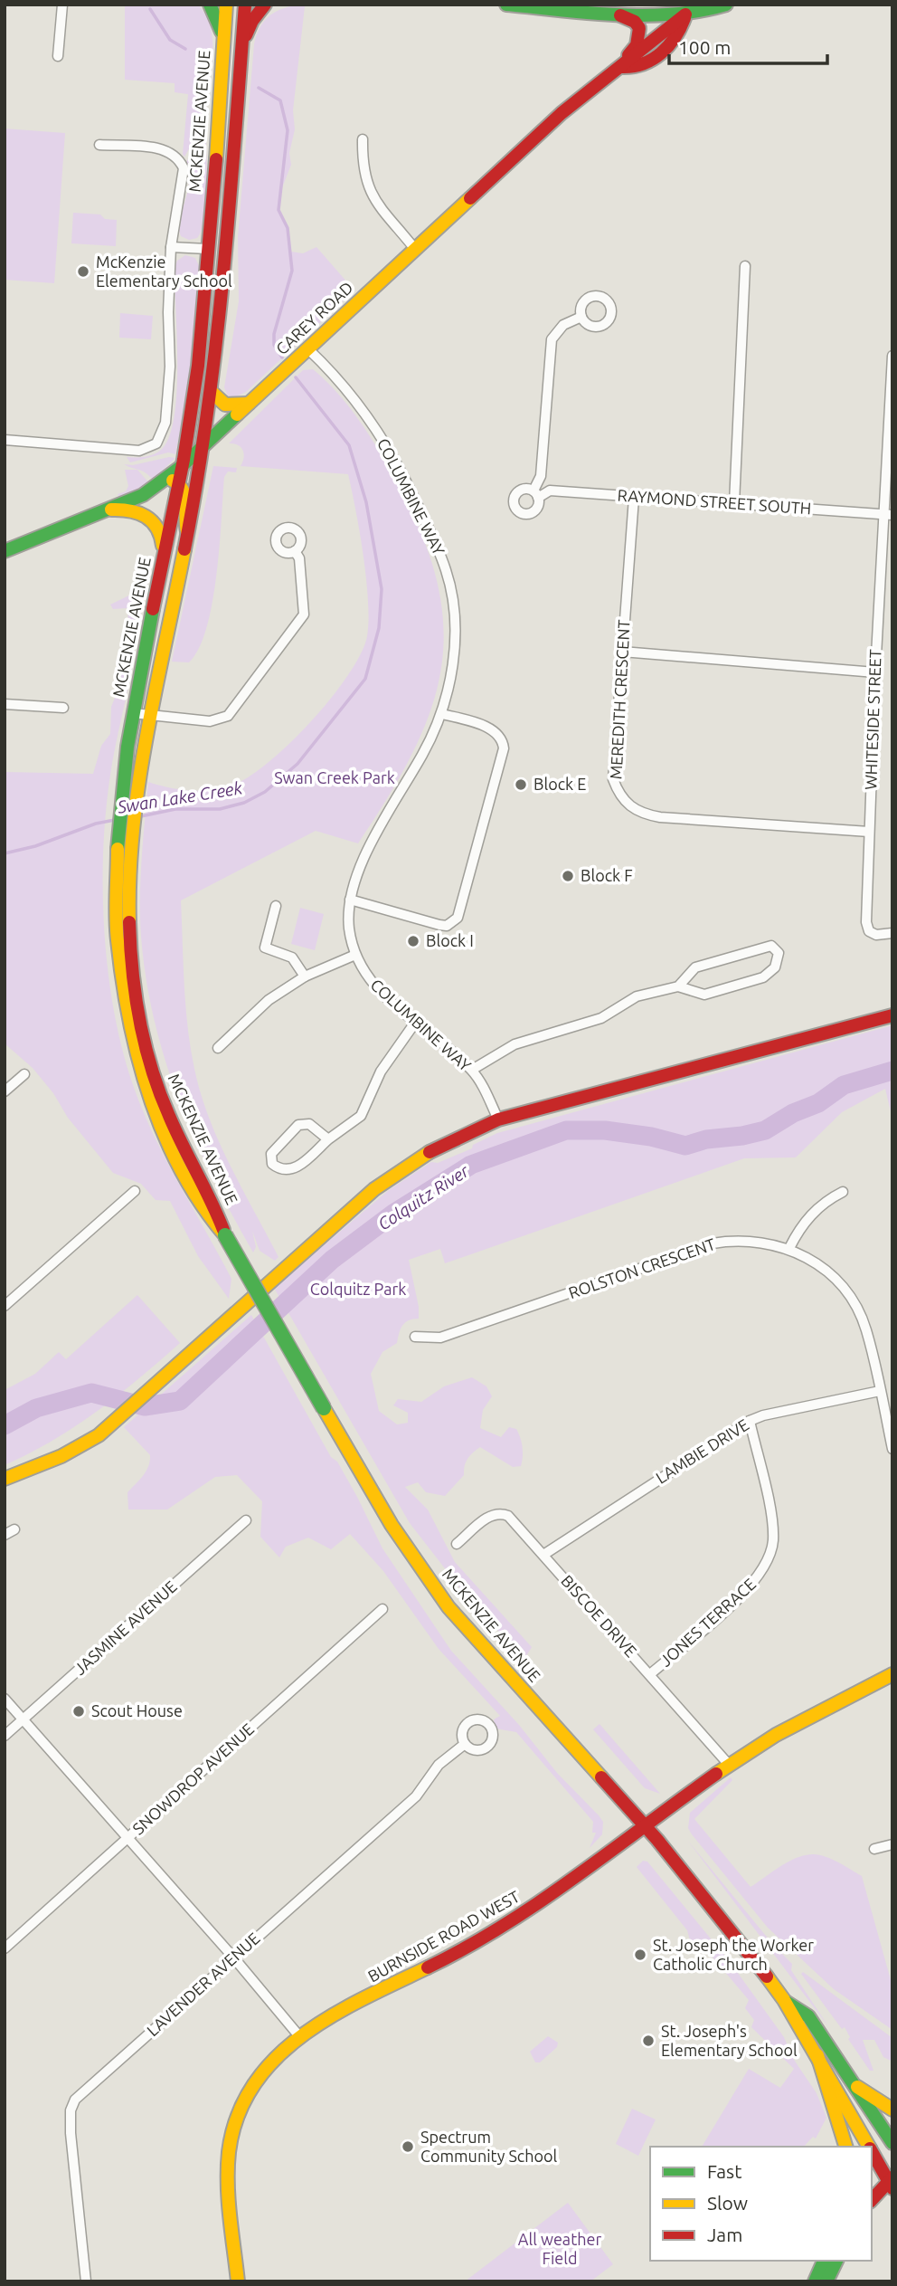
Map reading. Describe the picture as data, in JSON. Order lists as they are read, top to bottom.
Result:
{
  "streets": {
    "main road": ["MCKENZIE AVENUE", "CAREY ROAD", "BURNSIDE ROAD WEST"],
    "street": [
      "COLUMBINE WAY",
      "RAYMOND STREET SOUTH",
      "MEREDITH CRESCENT",
      "WHITESIDE STREET",
      "ROLSTON CRESCENT",
      "LAMBIE DRIVE",
      "BISCOE DRIVE",
      "JONES TERRACE",
      "JASMINE AVENUE",
      "SNOWDROP AVENUE",
      "LAVENDER AVENUE"
    ]
  },
  "crossings": [
    ["MCKENZIE AVENUE", "CAREY ROAD"],
    ["MCKENZIE AVENUE", "BURNSIDE ROAD WEST"],
    ["CAREY ROAD", "COLUMBINE WAY"],
    ["RAYMOND STREET SOUTH", "MEREDITH CRESCENT"],
    ["RAYMOND STREET SOUTH", "WHITESIDE STREET"],
    ["MEREDITH CRESCENT", "WHITESIDE STREET"],
    ["ROLSTON CRESCENT", "LAMBIE DRIVE"],
    ["LAMBIE DRIVE", "BISCOE DRIVE"],
    ["LAMBIE DRIVE", "JONES TERRACE"],
    ["BISCOE DRIVE", "JONES TERRACE"],
    ["BISCOE DRIVE", "BURNSIDE ROAD WEST"]
  ],
  "water": ["Swan Lake Creek", "Colquitz River"],
  "parks": ["Swan Creek Park", "Colquitz Park", "All weather Field"],
  "places": [
    "McKenzie Elementary School",
    "Block E",
    "Block F",
    "Block I",
    "Scout House",
    "St. Joseph the Worker Catholic Church",
    "St. Joseph's Elementary School",
    "Spectrum Community School"
  ],
  "legend": ["Fast", "Slow", "Jam"],
  "scale_bar": "100 m"
}
